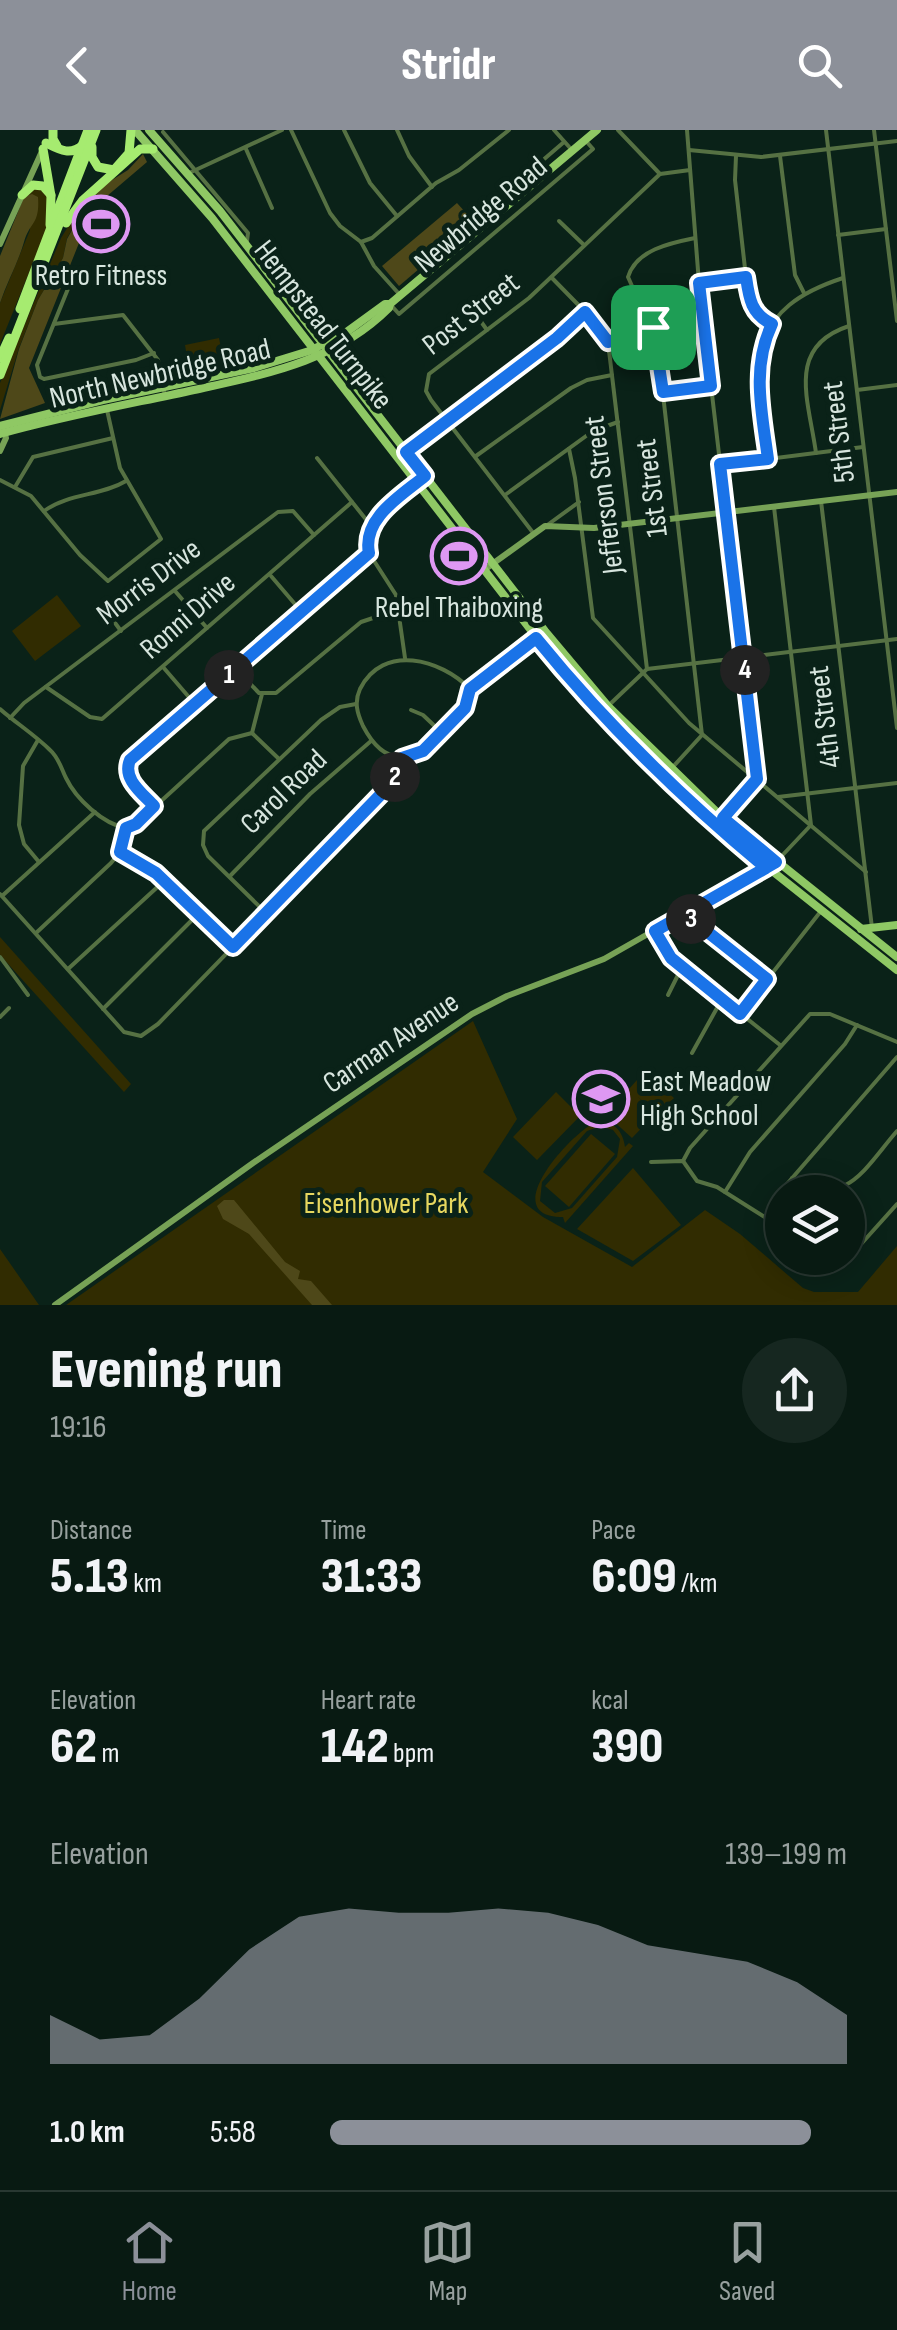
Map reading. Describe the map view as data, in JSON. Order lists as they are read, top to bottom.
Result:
{
  "streets": {
    "main road": [
      "Newbridge Road",
      "Hempstead Turnpike",
      "North Newbridge Road",
      "Carman Avenue"
    ],
    "street": [
      "Post Street",
      "5th Street",
      "1st Street",
      "Jefferson Street",
      "Morris Drive",
      "Ronni Drive",
      "4th Street",
      "Carol Road"
    ]
  },
  "crossings": [
    ["Newbridge Road", "Hempstead Turnpike"],
    ["Newbridge Road", "North Newbridge Road"],
    ["Hempstead Turnpike", "North Newbridge Road"],
    ["Hempstead Turnpike", "4th Street"],
    ["Hempstead Turnpike", "Carman Avenue"],
    ["Morris Drive", "Ronni Drive"]
  ],
  "parks": ["Eisenhower Park"],
  "places": {
    "sports": ["Retro Fitness", "Rebel Thaiboxing"],
    "school or university": ["East Meadow High School"]
  },
  "page": {
    "header": "Stridr",
    "pins": [
      "4",
      "1",
      "2",
      "3"
    ],
    "heading": ["Evening run", "19:16"],
    "stats": [
      ["Distance", "5.13 km"],
      ["Time", "31:33"],
      ["Pace", "6:09 /km"],
      ["Elevation", "62 m"],
      ["Heart rate", "142 bpm"],
      ["kcal", "390"]
    ],
    "chart": ["Elevation", "139–199 m"],
    "list": [
      {
        "name": "1.0 km",
        "note": "5:58"
      }
    ],
    "tabs": ["Home", "Map", "Saved"]
  }
}
